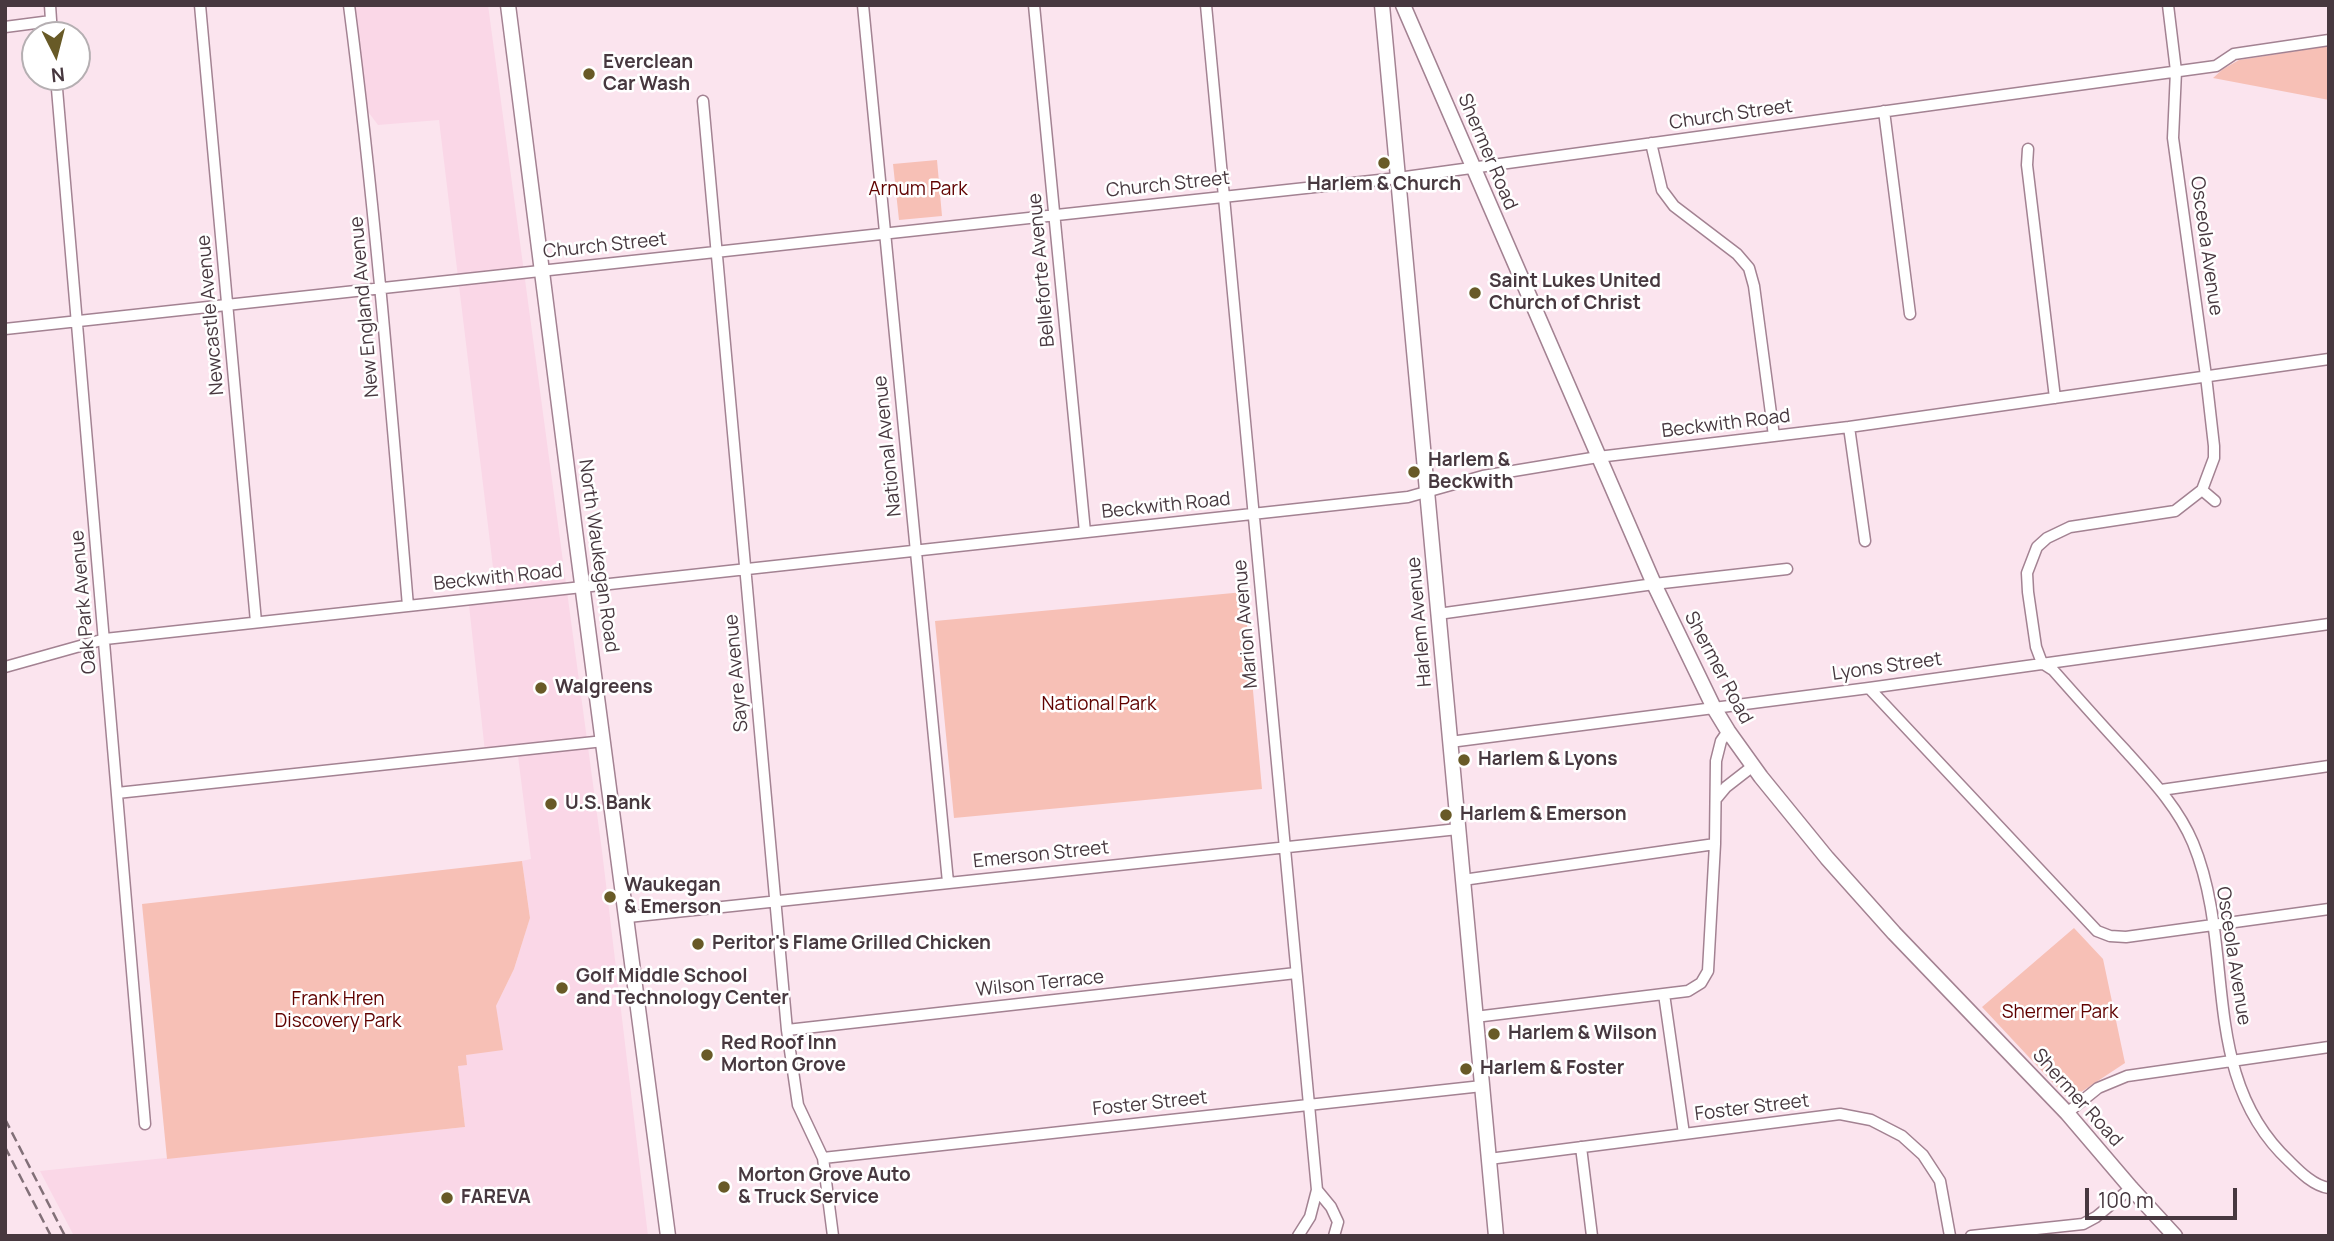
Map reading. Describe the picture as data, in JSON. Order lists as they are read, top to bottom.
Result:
{
  "streets": {
    "main road": ["Shermer Road", "North Waukegan Road", "Harlem Avenue"],
    "street": [
      "Church Street",
      "Osceola Avenue",
      "Belleforte Avenue",
      "New England Avenue",
      "Newcastle Avenue",
      "Beckwith Road",
      "National Avenue",
      "Oak Park Avenue",
      "Marion Avenue",
      "Lyons Street",
      "Sayre Avenue",
      "Emerson Street",
      "Wilson Terrace",
      "Foster Street"
    ]
  },
  "crossings": [
    ["Church Street", "Shermer Road"],
    ["Church Street", "Osceola Avenue"],
    ["Church Street", "Belleforte Avenue"],
    ["Church Street", "New England Avenue"],
    ["Church Street", "Newcastle Avenue"],
    ["Church Street", "National Avenue"],
    ["Church Street", "North Waukegan Road"],
    ["Church Street", "Oak Park Avenue"],
    ["Church Street", "Harlem Avenue"],
    ["Church Street", "Marion Avenue"],
    ["Church Street", "Sayre Avenue"],
    ["Shermer Road", "Beckwith Road"],
    ["Shermer Road", "Lyons Street"],
    ["Osceola Avenue", "Beckwith Road"],
    ["Osceola Avenue", "Lyons Street"],
    ["Belleforte Avenue", "Beckwith Road"],
    ["New England Avenue", "Beckwith Road"],
    ["Newcastle Avenue", "Beckwith Road"],
    ["Beckwith Road", "National Avenue"],
    ["Beckwith Road", "North Waukegan Road"],
    ["Beckwith Road", "Oak Park Avenue"],
    ["Beckwith Road", "Harlem Avenue"],
    ["Beckwith Road", "Marion Avenue"],
    ["Beckwith Road", "Sayre Avenue"],
    ["National Avenue", "Emerson Street"],
    ["North Waukegan Road", "Emerson Street"],
    ["Harlem Avenue", "Lyons Street"],
    ["Harlem Avenue", "Emerson Street"],
    ["Harlem Avenue", "Foster Street"],
    ["Marion Avenue", "Emerson Street"],
    ["Marion Avenue", "Wilson Terrace"],
    ["Marion Avenue", "Foster Street"],
    ["Sayre Avenue", "Emerson Street"],
    ["Sayre Avenue", "Wilson Terrace"],
    ["Sayre Avenue", "Foster Street"]
  ],
  "parks": [
    "Arnum Park",
    "National Park",
    "Frank Hren Discovery Park",
    "Shermer Park"
  ],
  "places": [
    "Everclean Car Wash",
    "Harlem & Church",
    "Saint Lukes United Church of Christ",
    "Harlem & Beckwith",
    "Walgreens",
    "Harlem & Lyons",
    "U.S. Bank",
    "Harlem & Emerson",
    "Waukegan & Emerson",
    "Peritor's Flame Grilled Chicken",
    "Golf Middle School and Technology Center",
    "Harlem & Wilson",
    "Red Roof Inn Morton Grove",
    "Harlem & Foster",
    "Morton Grove Auto & Truck Service",
    "FAREVA"
  ],
  "scale_bar": "100 m",
  "north": "bottom"
}
